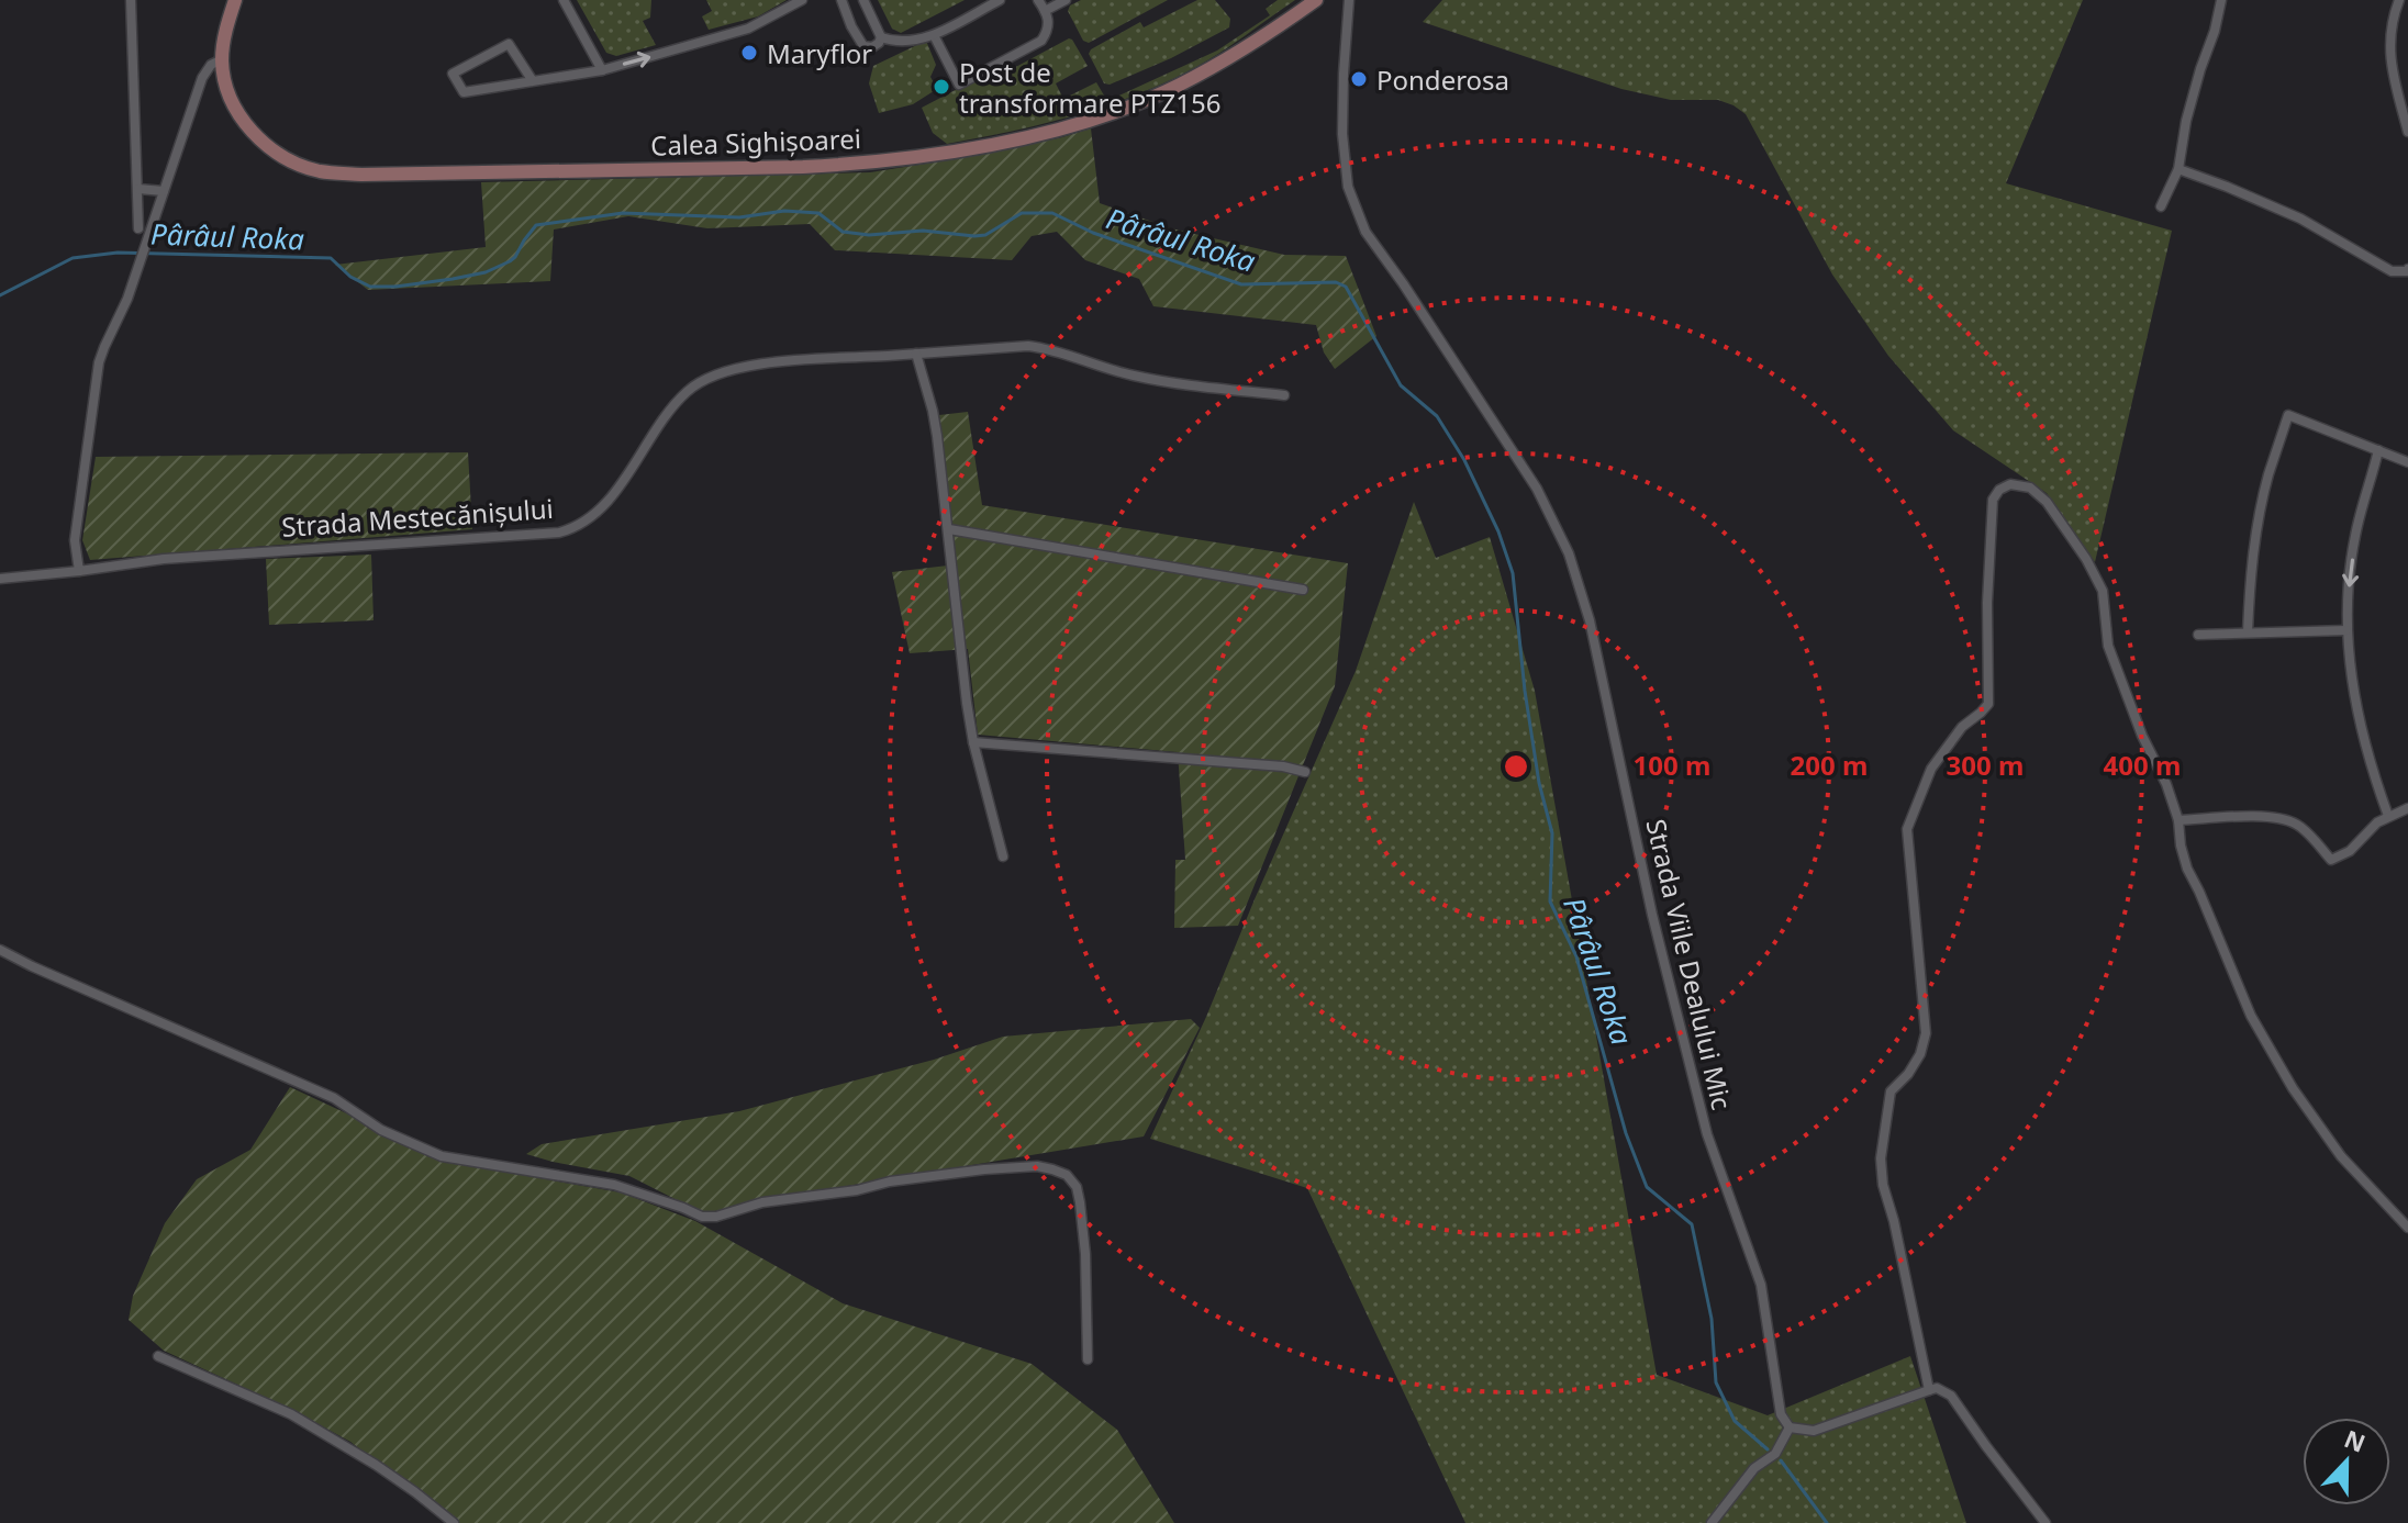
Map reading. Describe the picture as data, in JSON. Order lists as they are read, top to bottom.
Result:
{
  "streets": {
    "main road": ["Calea Sighișoarei"],
    "street": ["Strada Mestecănișului", "Strada Viile Dealului Mic"]
  },
  "water": ["Pârâul Roka"],
  "places": ["Maryflor", "Ponderosa", "Post de transformare PTZ156"],
  "north": "top",
  "rings": [
    "100 m",
    "200 m",
    "300 m",
    "400 m"
  ]
}
